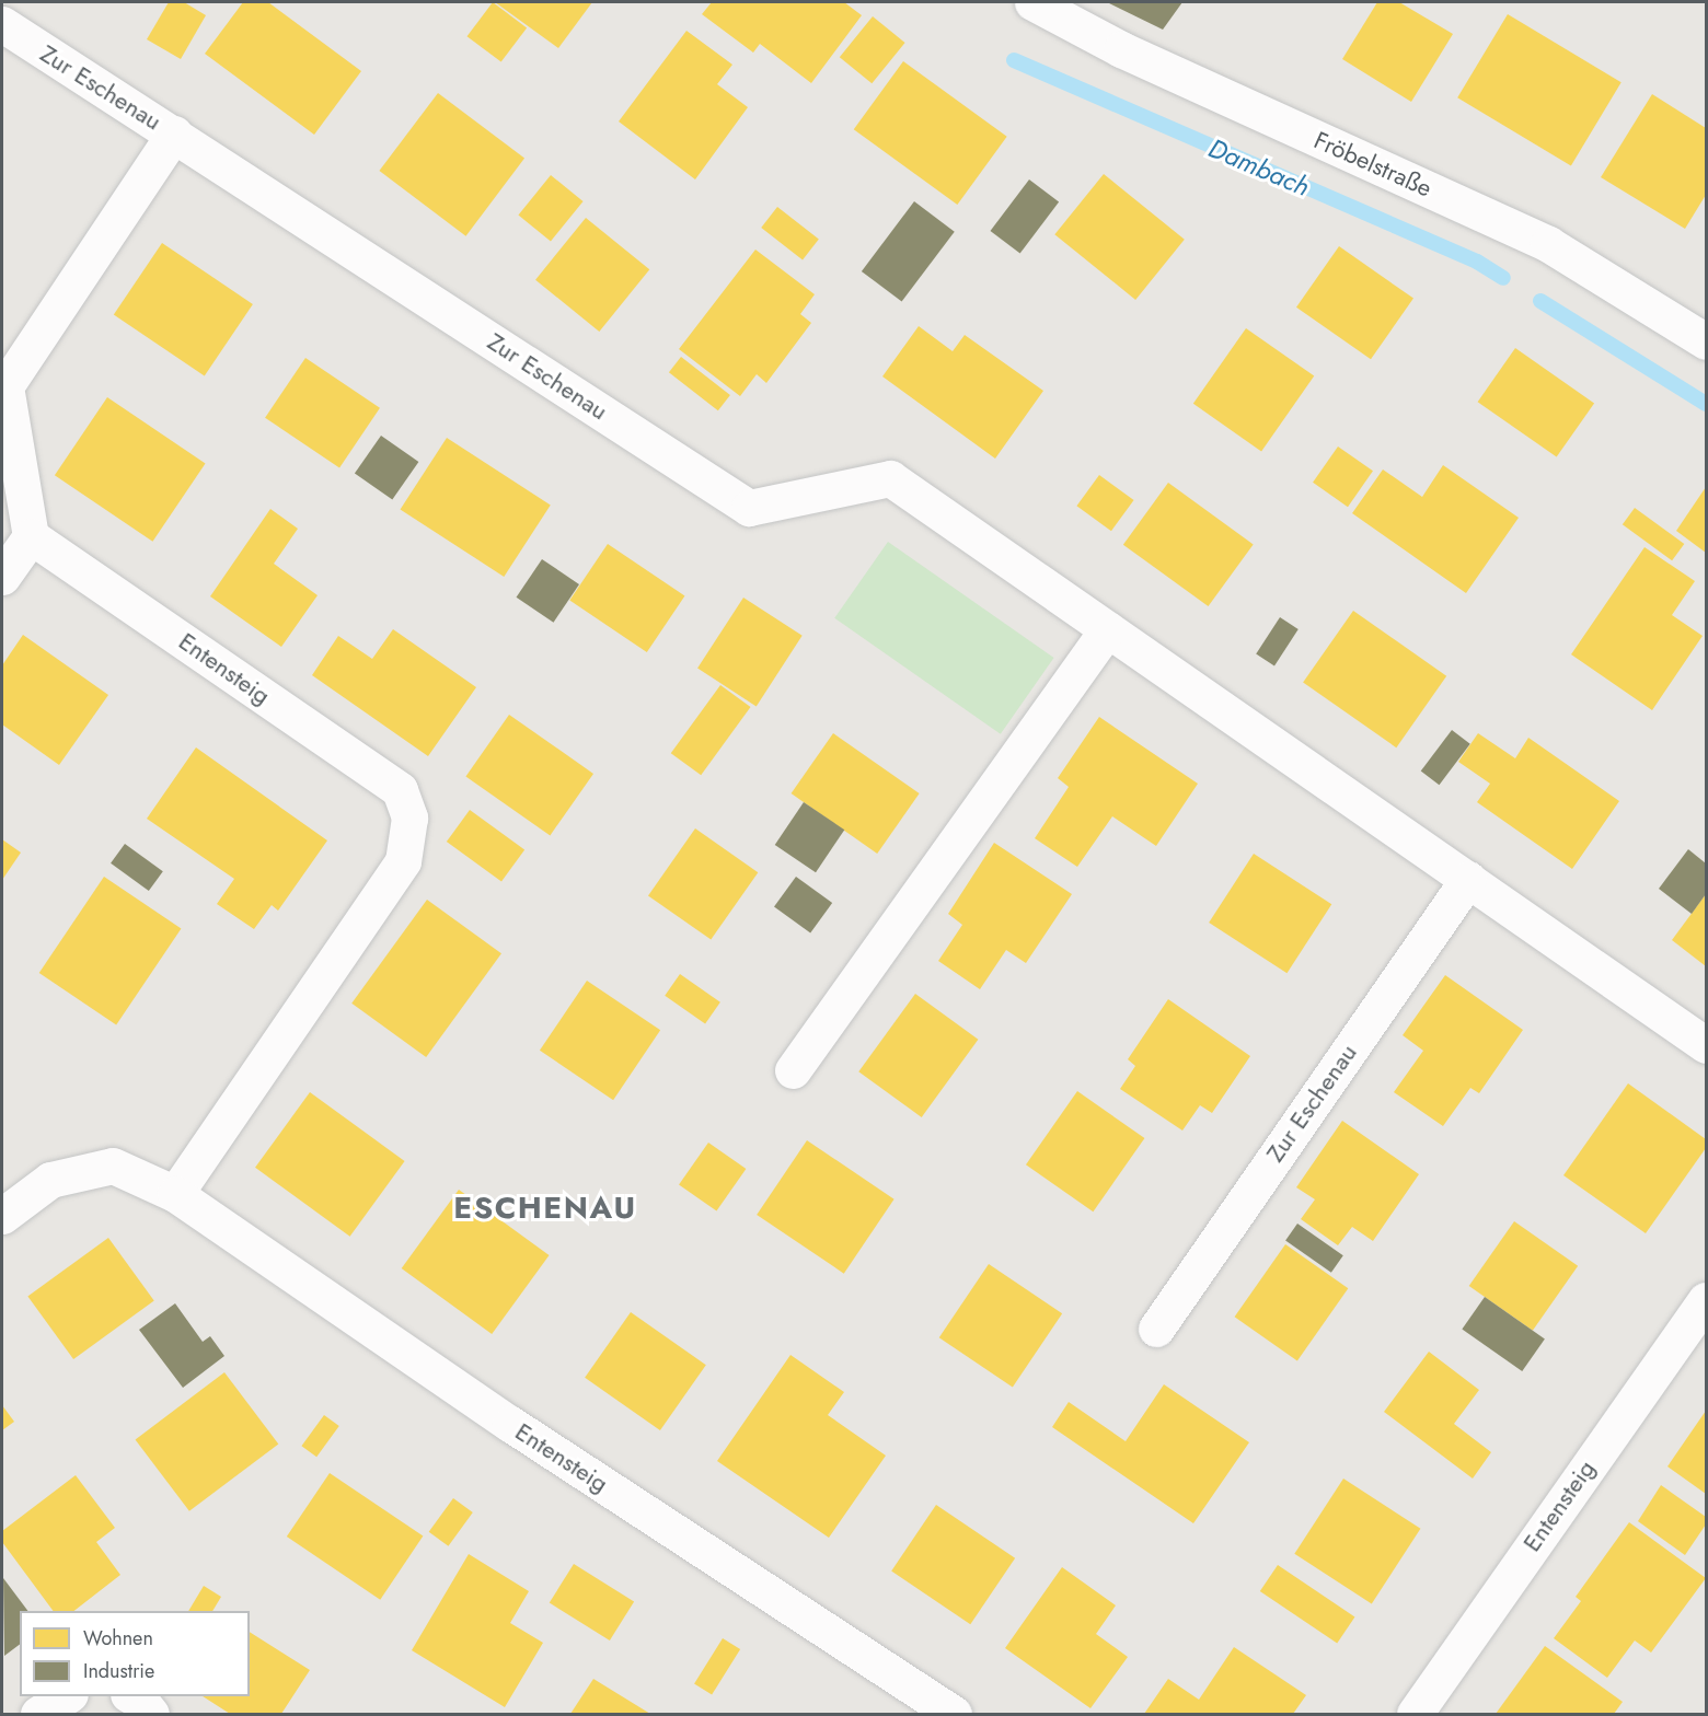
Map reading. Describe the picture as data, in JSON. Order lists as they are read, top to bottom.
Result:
{
  "streets": {
    "street": ["Zur Eschenau", "Fröbelstraße", "Entensteig"]
  },
  "districts": ["ESCHENAU"],
  "water": ["Dambach"],
  "legend": ["Wohnen", "Industrie"]
}
